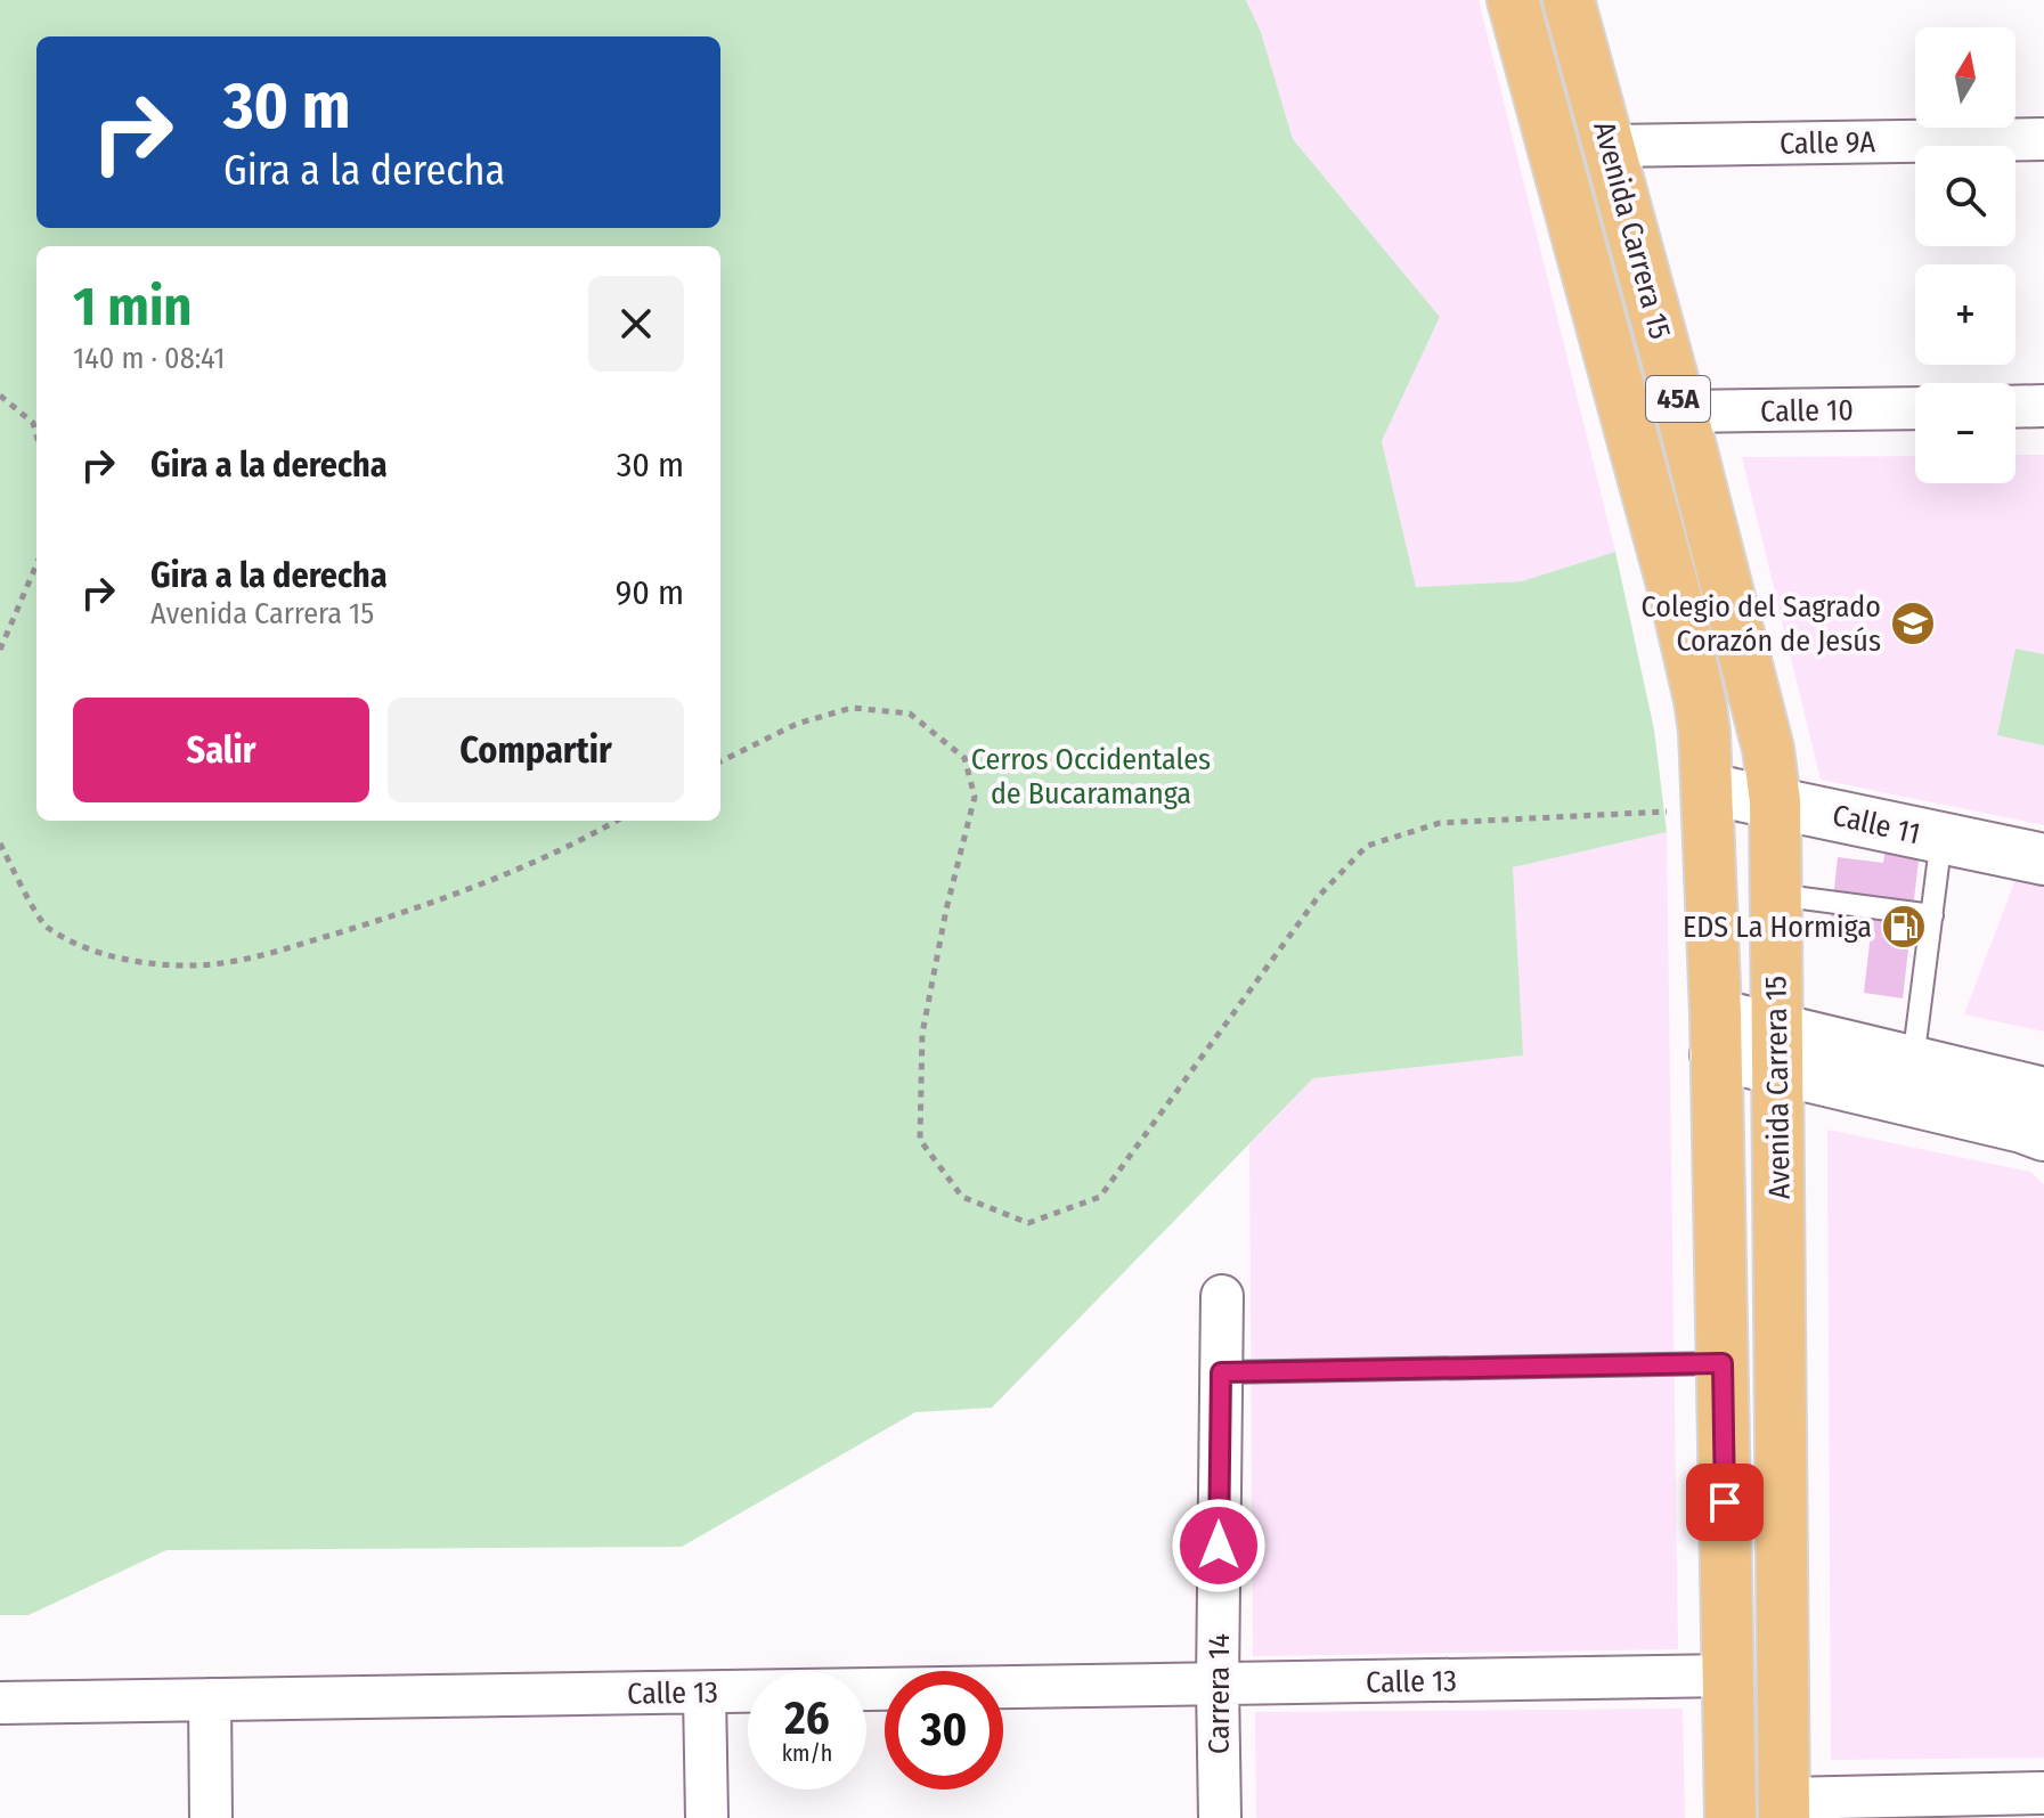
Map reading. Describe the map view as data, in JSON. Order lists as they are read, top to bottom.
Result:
{
  "streets": {
    "main road": ["Avenida Carrera 15", "45A", "Calle 11"],
    "street": [
      "Calle 9A",
      "Calle 10",
      "Calle 13",
      "Carrera 14"
    ]
  },
  "crossings": [
    ["Calle 9A", "Avenida Carrera 15"],
    ["Avenida Carrera 15", "Calle 10"],
    ["Avenida Carrera 15", "Calle 11"],
    ["Avenida Carrera 15", "Calle 13"],
    ["Calle 13", "Carrera 14"]
  ],
  "parks": ["Cerros Occidentales de Bucaramanga"],
  "places": {
    "school or university": ["Colegio del Sagrado Corazón de Jesús"],
    "fuel station": ["EDS La Hormiga"]
  },
  "north": "top",
  "page": {
    "map_buttons": ["+", "−"],
    "turn": ["30 m", "Gira a la derecha"],
    "heading": ["1 min", "140 m · 08:41"],
    "list": [
      {
        "name": "Gira a la derecha",
        "value": "30 m"
      },
      {
        "name": "Gira a la derecha",
        "note": "Avenida Carrera 15",
        "value": "90 m"
      }
    ],
    "buttons": ["Salir", "Compartir"],
    "speed": "26 km/h",
    "limit": "30"
  }
}
